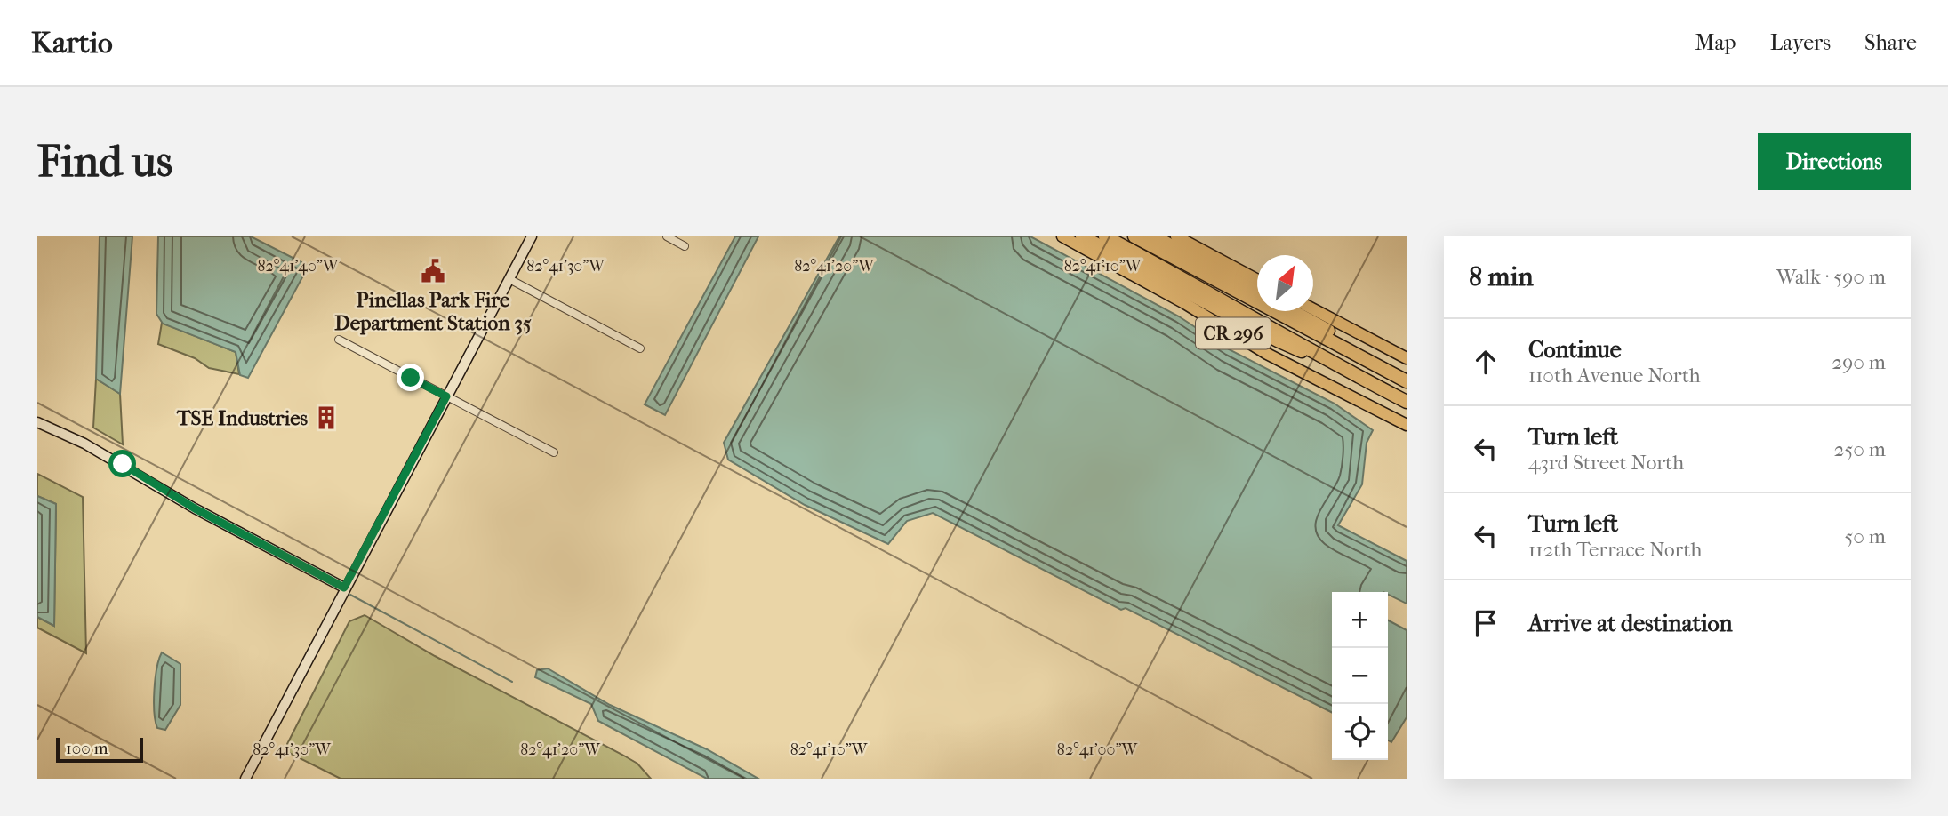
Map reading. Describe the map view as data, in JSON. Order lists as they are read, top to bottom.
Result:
{
  "streets": {
    "main road": ["CR 296"]
  },
  "places": {
    "public building": ["Pinellas Park Fire Department Station 35"],
    "building": ["TSE Industries"]
  },
  "scale_bar": "100 m",
  "north": "top right",
  "page": {
    "header": "Kartio",
    "nav": ["Map", "Layers", "Share"],
    "buttons": "Directions",
    "title": "Find us",
    "heading": ["8 min", "Walk · 590 m"],
    "list": [
      ["Continue", "110th Avenue North", "290 m"],
      ["Turn left", "43rd Street North", "250 m"],
      ["Turn left", "112th Terrace North", "50 m"],
      "Arrive at destination"
    ],
    "map_buttons": ["+", "−"],
    "scale": "100 m"
  },
  "coordinates": [
    "82°41'40\"W",
    "82°41'30\"W",
    "82°41'20\"W",
    "82°41'10\"W",
    "82°41'00\"W"
  ]
}
